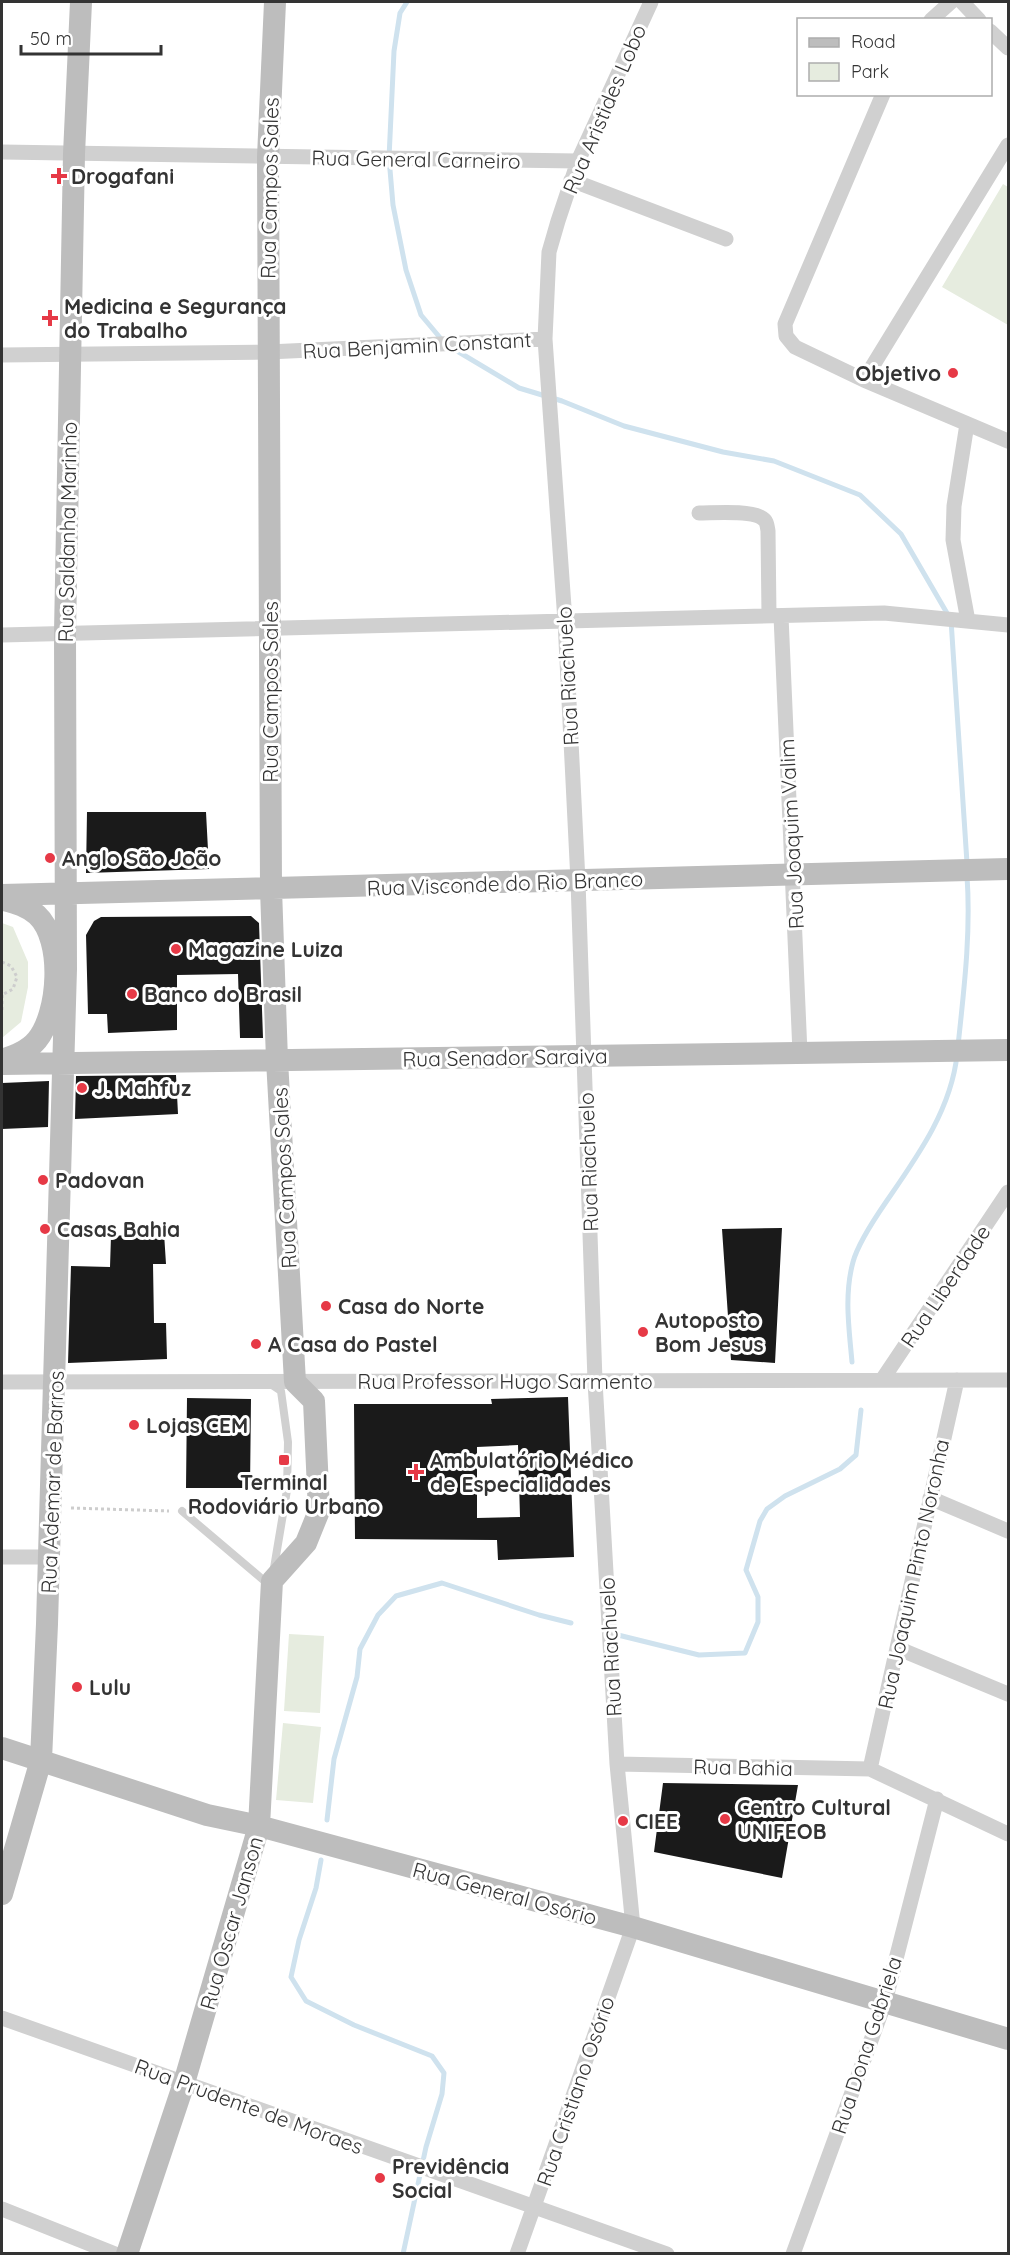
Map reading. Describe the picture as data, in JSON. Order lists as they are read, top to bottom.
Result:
{
  "streets": {
    "main road": [
      "Rua Campos Sales",
      "Rua Saldanha Marinho",
      "Rua Visconde do Rio Branco",
      "Rua Senador Saraiva",
      "Rua Ademar de Barros",
      "Rua General Osório",
      "Rua Oscar Janson"
    ],
    "street": [
      "Rua Aristides Lobo",
      "Rua General Carneiro",
      "Rua Benjamin Constant",
      "Rua Riachuelo",
      "Rua Joaquim Valim",
      "Rua Liberdade",
      "Rua Professor Hugo Sarmento",
      "Rua Joaquim Pinto Noronha",
      "Rua Bahia",
      "Rua Dona Gabriela",
      "Rua Cristiano Osório",
      "Rua Prudente de Moraes"
    ]
  },
  "crossings": [
    ["Rua Aristides Lobo", "Rua General Carneiro"],
    ["Rua Aristides Lobo", "Rua Riachuelo"],
    ["Rua General Carneiro", "Rua Campos Sales"],
    ["Rua General Carneiro", "Rua Saldanha Marinho"],
    ["Rua Campos Sales", "Rua Benjamin Constant"],
    ["Rua Campos Sales", "Rua Visconde do Rio Branco"],
    ["Rua Campos Sales", "Rua Senador Saraiva"],
    ["Rua Campos Sales", "Rua Professor Hugo Sarmento"],
    ["Rua Benjamin Constant", "Rua Saldanha Marinho"],
    ["Rua Benjamin Constant", "Rua Riachuelo"],
    ["Rua Saldanha Marinho", "Rua Visconde do Rio Branco"],
    ["Rua Saldanha Marinho", "Rua Senador Saraiva"],
    ["Rua Saldanha Marinho", "Rua Ademar de Barros"],
    ["Rua Riachuelo", "Rua Visconde do Rio Branco"],
    ["Rua Riachuelo", "Rua Senador Saraiva"],
    ["Rua Riachuelo", "Rua Professor Hugo Sarmento"],
    ["Rua Riachuelo", "Rua Bahia"],
    ["Rua Riachuelo", "Rua General Osório"],
    ["Rua Riachuelo", "Rua Cristiano Osório"],
    ["Rua Joaquim Valim", "Rua Visconde do Rio Branco"],
    ["Rua Joaquim Valim", "Rua Senador Saraiva"],
    ["Rua Senador Saraiva", "Rua Ademar de Barros"],
    ["Rua Liberdade", "Rua Professor Hugo Sarmento"],
    ["Rua Professor Hugo Sarmento", "Rua Ademar de Barros"],
    ["Rua Professor Hugo Sarmento", "Rua Joaquim Pinto Noronha"],
    ["Rua Ademar de Barros", "Rua General Osório"],
    ["Rua Joaquim Pinto Noronha", "Rua Bahia"],
    ["Rua General Osório", "Rua Oscar Janson"],
    ["Rua General Osório", "Rua Dona Gabriela"],
    ["Rua General Osório", "Rua Cristiano Osório"],
    ["Rua Oscar Janson", "Rua Prudente de Moraes"],
    ["Rua Cristiano Osório", "Rua Prudente de Moraes"]
  ],
  "places": {
    "health": ["Drogafani", "Medicina e Segurança do Trabalho", "Ambulatório Médico de Especialidades"],
    "other": [
      "Objetivo",
      "Anglo São João",
      "Magazine Luiza",
      "Banco do Brasil",
      "J. Mahfuz",
      "Padovan",
      "Casas Bahia",
      "Casa do Norte",
      "Autoposto Bom Jesus",
      "A Casa do Pastel",
      "Lojas CEM",
      "Lulu",
      "Centro Cultural UNIFEOB",
      "CIEE",
      "Previdência Social"
    ],
    "transit": ["Terminal Rodoviário Urbano"]
  },
  "legend": ["Road", "Park"],
  "scale_bar": "50 m"
}
